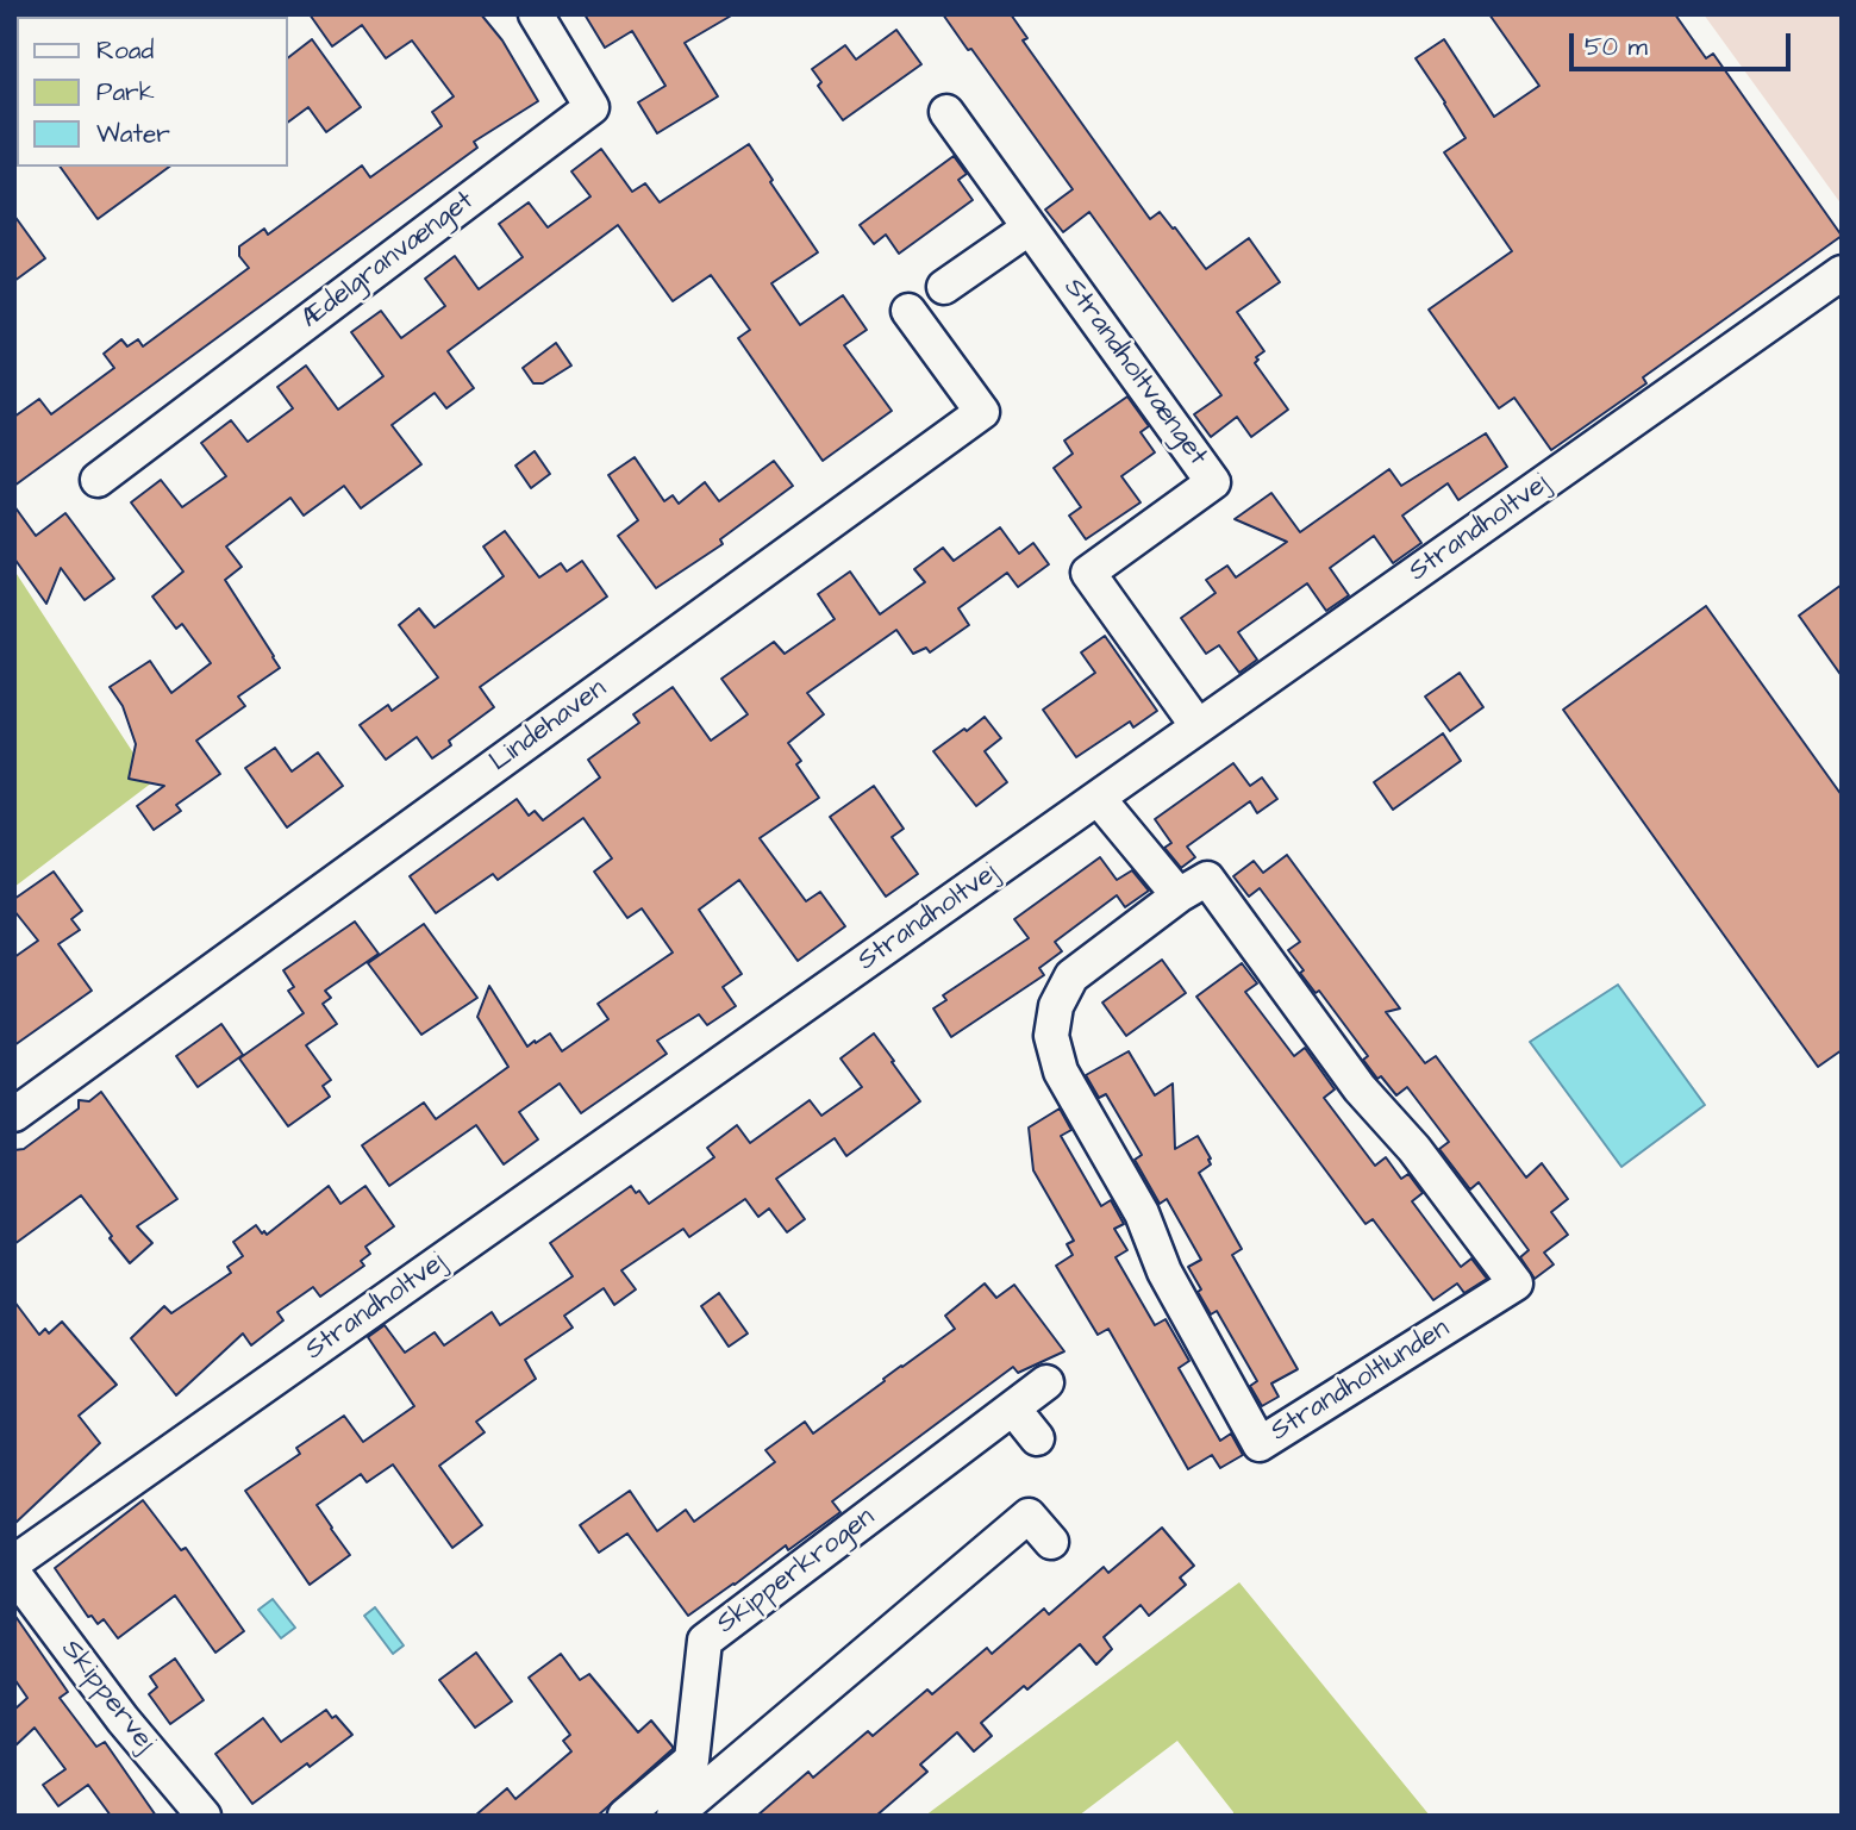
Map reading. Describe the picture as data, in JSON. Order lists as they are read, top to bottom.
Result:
{
  "streets": {
    "street": [
      "Ædelgranvænget",
      "Strandholtvænget",
      "Strandholtvej",
      "Lindehaven",
      "Strandholtlunden",
      "Skipperkrogen",
      "Skippervej"
    ]
  },
  "crossings": [
    ["Strandholtvænget", "Strandholtvej"]
  ],
  "legend": ["Road", "Park", "Water"],
  "scale_bar": "50 m"
}
